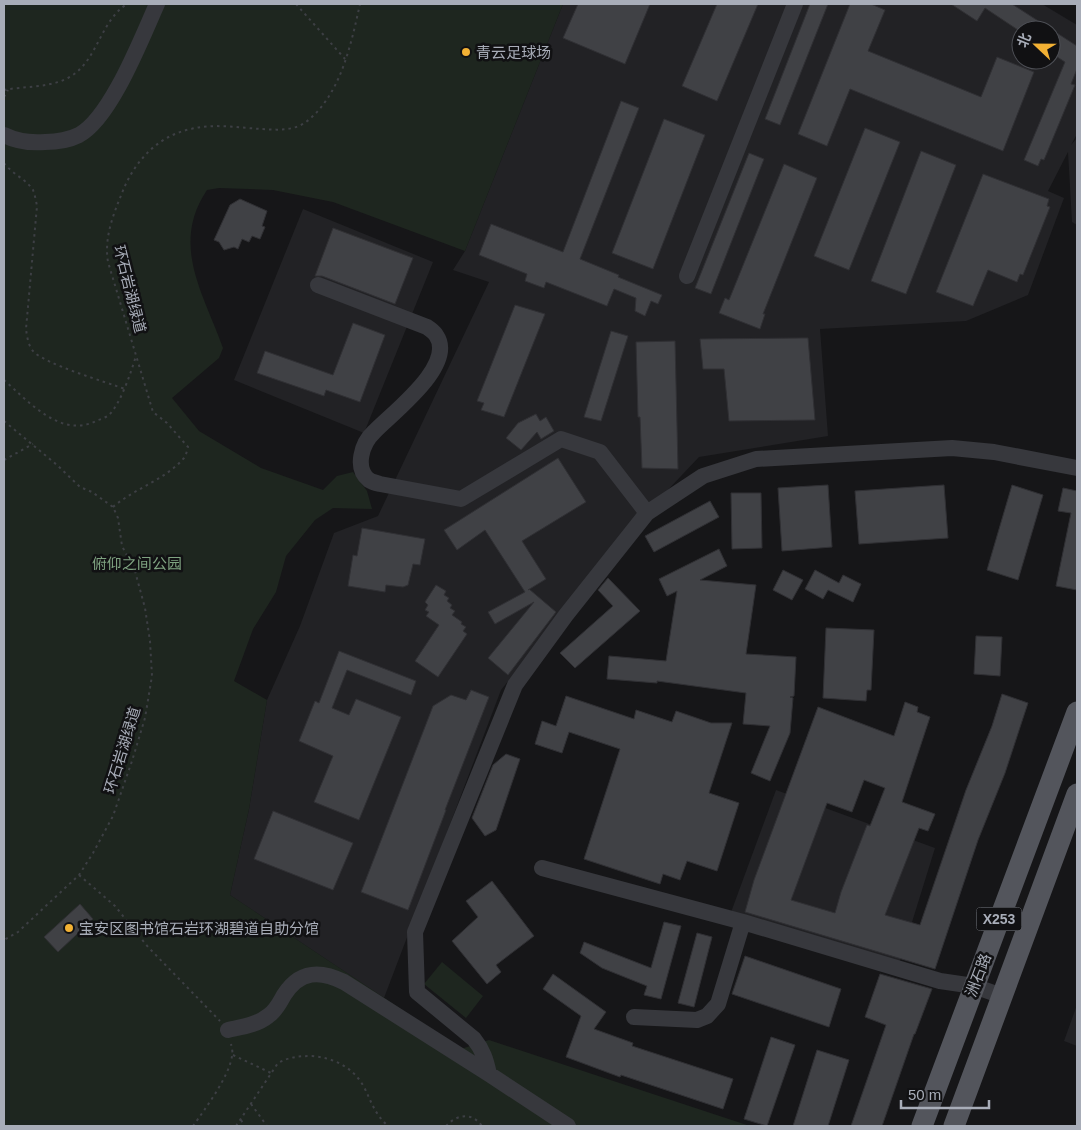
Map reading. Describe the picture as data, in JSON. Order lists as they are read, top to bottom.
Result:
{
  "streets": {
    "main road": ["X253", "洲石路"],
    "path": ["环石岩湖绿道"]
  },
  "parks": ["俯仰之间公园"],
  "places": ["青云足球场", "宝安区图书馆石岩环湖碧道自助分馆"],
  "scale_bar": "50 m",
  "north": "left"
}
